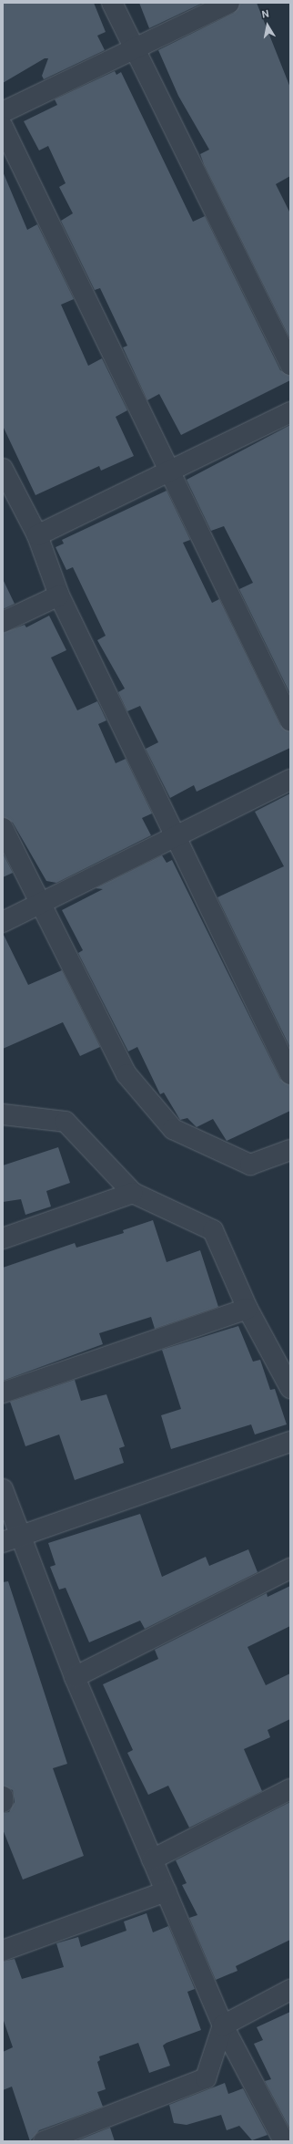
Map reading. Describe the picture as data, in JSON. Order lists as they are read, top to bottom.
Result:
{
  "north": "top"
}
